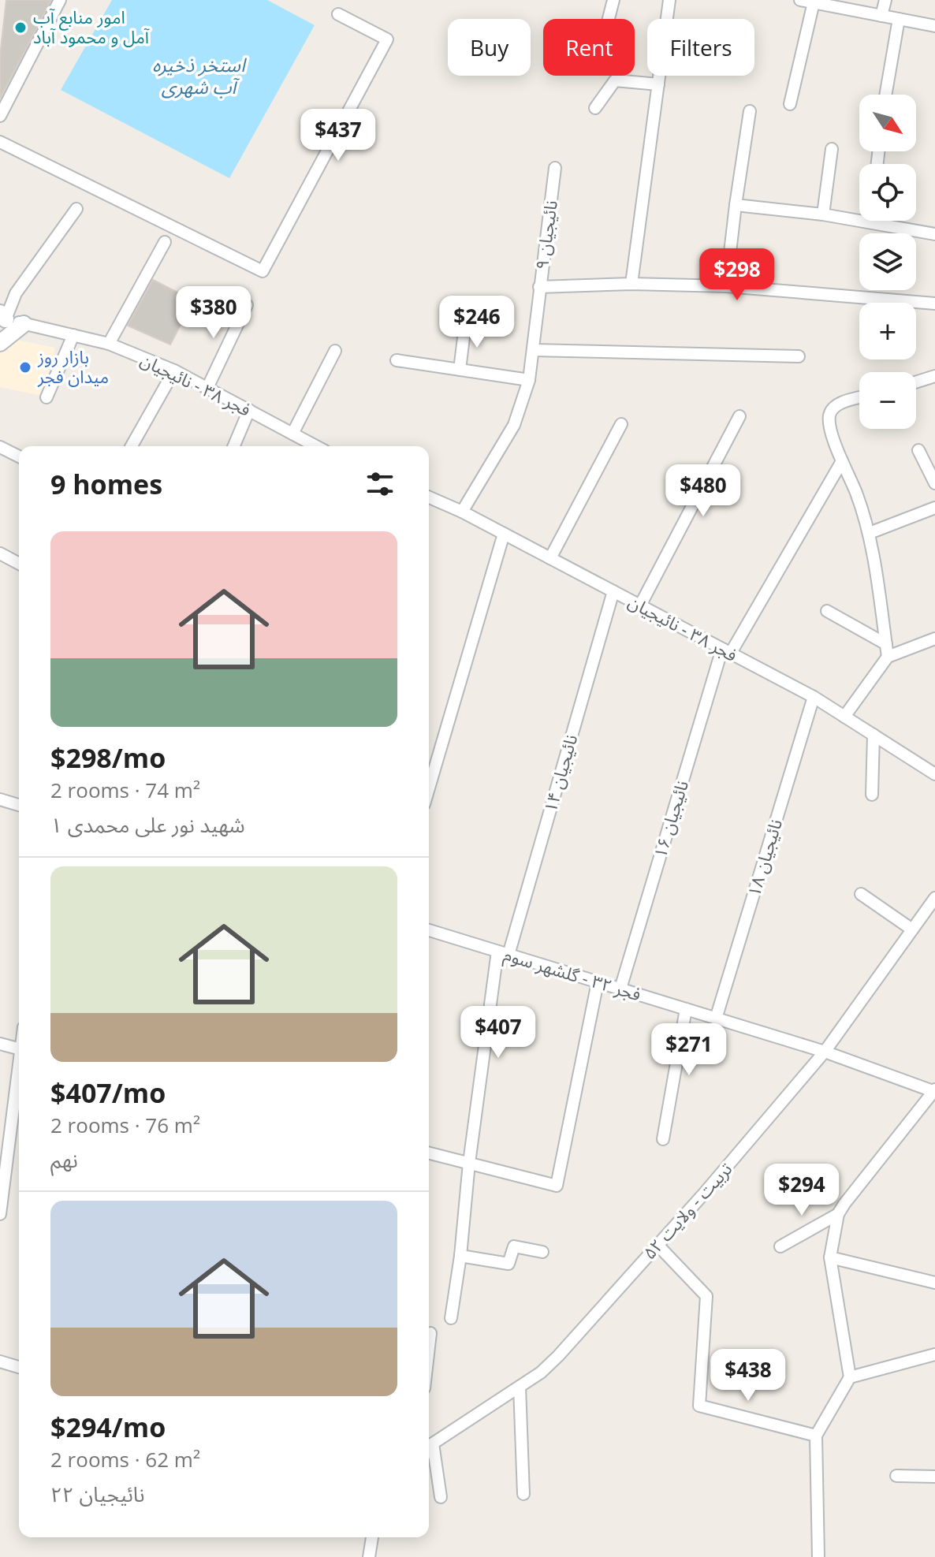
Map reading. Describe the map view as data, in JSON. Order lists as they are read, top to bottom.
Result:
{
  "streets": {
    "street": [
      "نائیجیان ۹",
      "فجر ۳۸ - نائیجیان",
      "نائیجیان ۱۴",
      "نائیجیان ۱۶",
      "نائیجیان ۱۸",
      "فجر ۳۲ - گلشهر سوم",
      "تربیت - ولایت ۵۲"
    ]
  },
  "crossings": [
    ["نائیجیان ۹", "فجر ۳۸ - نائیجیان"],
    ["فجر ۳۸ - نائیجیان", "نائیجیان ۱۴"],
    ["فجر ۳۸ - نائیجیان", "نائیجیان ۱۶"],
    ["فجر ۳۸ - نائیجیان", "نائیجیان ۱۸"],
    ["نائیجیان ۱۴", "فجر ۳۲ - گلشهر سوم"],
    ["نائیجیان ۱۶", "فجر ۳۲ - گلشهر سوم"],
    ["نائیجیان ۱۸", "فجر ۳۲ - گلشهر سوم"],
    ["فجر ۳۲ - گلشهر سوم", "تربیت - ولایت ۵۲"]
  ],
  "water": ["استخر ذخیره آب شهری"],
  "places": ["امور منابع آب آمل و محمود آباد", "بازار روز میدان فجر"],
  "north": "bottom right",
  "page": {
    "chip": ["Buy", "Rent", "Filters"],
    "map_buttons": ["+", "−"],
    "price": [
      "$437",
      "$298",
      "$380",
      "$246",
      "$480",
      "$407",
      "$271",
      "$294",
      "$438"
    ],
    "heading": "9 homes",
    "list": [
      {
        "name": "$298/mo",
        "note": "2 rooms · 74 m² · شهید نور علی محمدی ۱"
      },
      {
        "name": "$407/mo",
        "note": "2 rooms · 76 m² · نهم"
      },
      {
        "name": "$294/mo",
        "note": "2 rooms · 62 m² · نائیجیان ۲۲"
      }
    ]
  }
}
